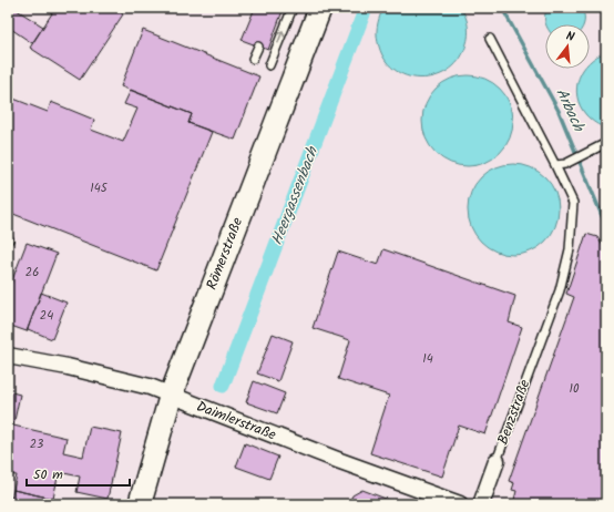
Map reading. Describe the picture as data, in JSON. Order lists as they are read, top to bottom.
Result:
{
  "streets": {
    "main road": ["Römerstraße"],
    "street": ["Benzstraße", "Daimlerstraße"]
  },
  "crossings": [
    ["Römerstraße", "Daimlerstraße"]
  ],
  "water": ["Arbach", "Heergassenbach"],
  "house_numbers": [
    "145",
    "26",
    "24",
    "14",
    "10",
    "23"
  ],
  "scale_bar": "50 m",
  "north": "top"
}
